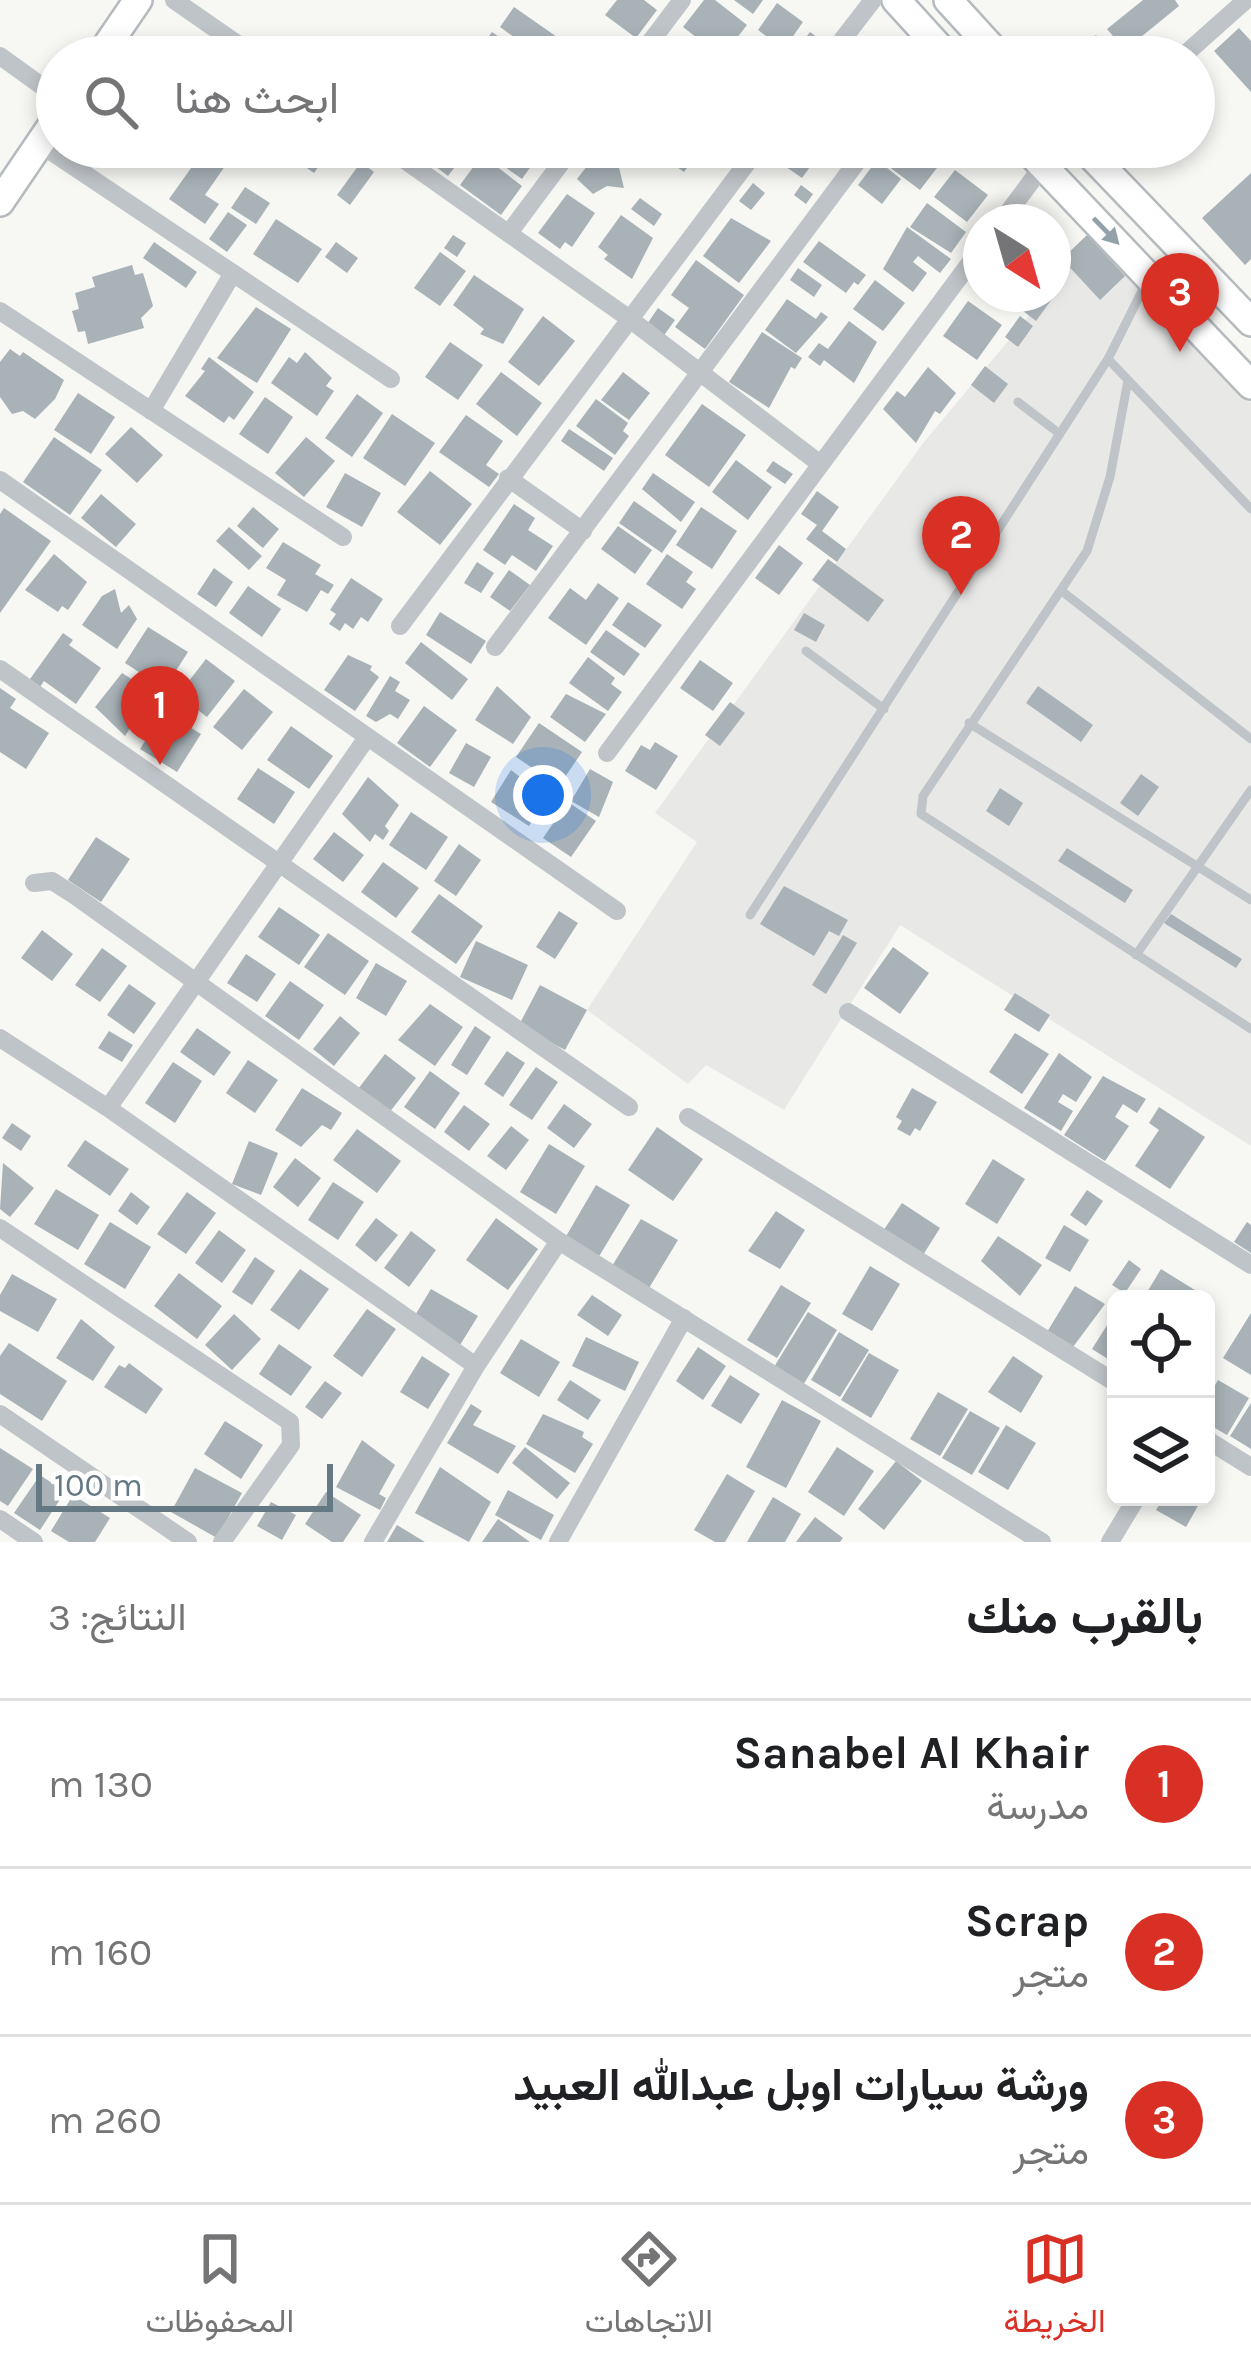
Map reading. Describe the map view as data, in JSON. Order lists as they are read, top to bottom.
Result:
{
  "scale_bar": "100 m",
  "north": "bottom right",
  "page": {
    "search": "ابحث هنا",
    "pins": ["3", "2", "1"],
    "scale": "100 m",
    "heading": ["بالقرب منك", "النتائج: 3"],
    "list": [
      {
        "mark": "1",
        "name": "Sanabel Al Khair",
        "note": "مدرسة",
        "value": "130 m"
      },
      {
        "mark": "2",
        "name": "Scrap",
        "note": "متجر",
        "value": "160 m"
      },
      {
        "mark": "3",
        "name": "ورشة سيارات اوبل عبدالله العبيد",
        "note": "متجر",
        "value": "260 m"
      }
    ],
    "nav": ["الخريطة", "الاتجاهات", "المحفوظات"]
  }
}
